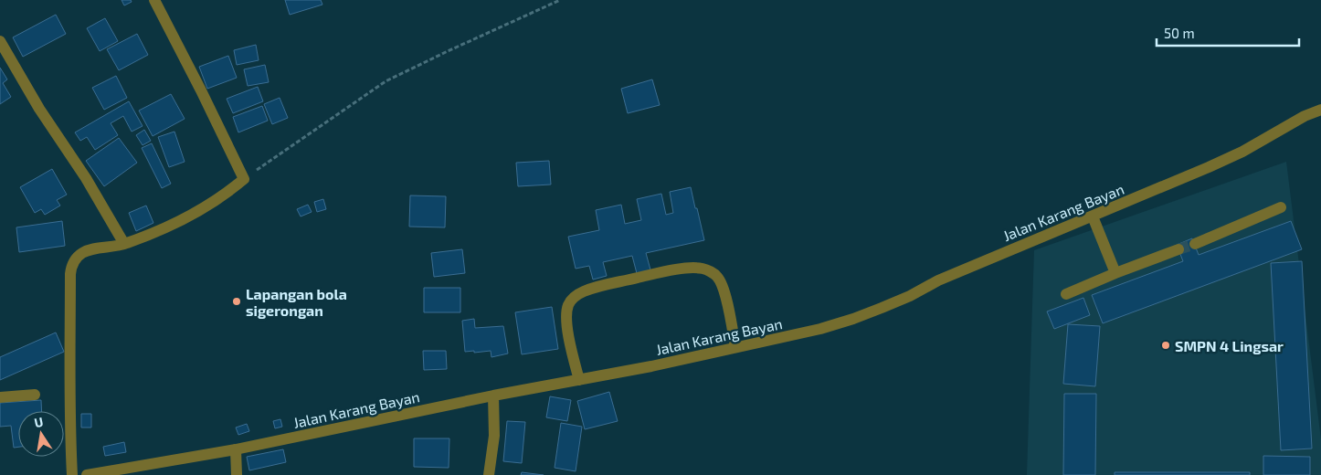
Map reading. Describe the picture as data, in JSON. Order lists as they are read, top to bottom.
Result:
{
  "streets": {
    "street": ["Jalan Karang Bayan"]
  },
  "places": ["Lapangan bola sigerongan", "SMPN 4 Lingsar"],
  "scale_bar": "50 m",
  "north": "top"
}
